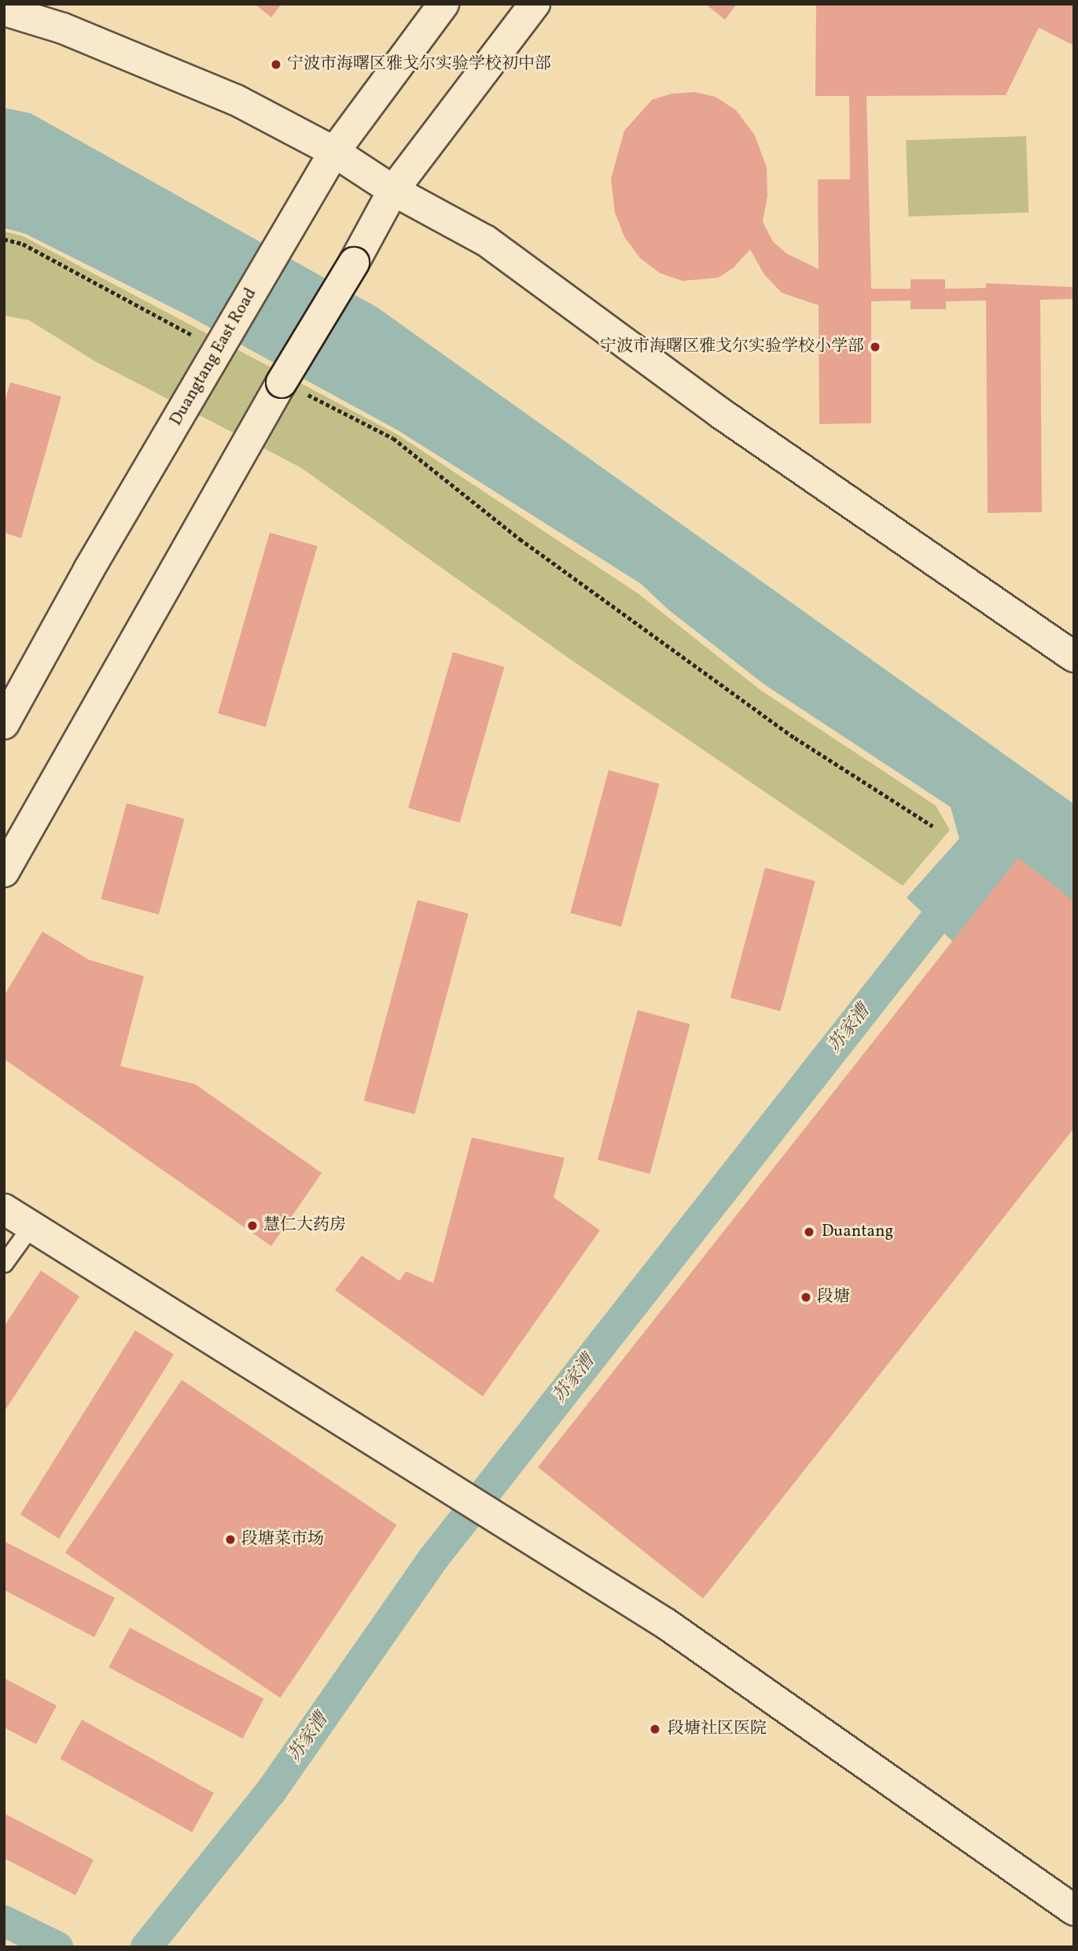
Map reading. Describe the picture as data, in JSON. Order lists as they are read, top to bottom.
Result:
{
  "streets": {
    "street": ["Duangtang East Road"]
  },
  "water": ["苏家漕"],
  "places": [
    "宁波市海曙区雅戈尔实验学校初中部",
    "宁波市海曙区雅戈尔实验学校小学部",
    "慧仁大药房",
    "Duantang",
    "段塘",
    "段塘菜市场",
    "段塘社区医院"
  ]
}
